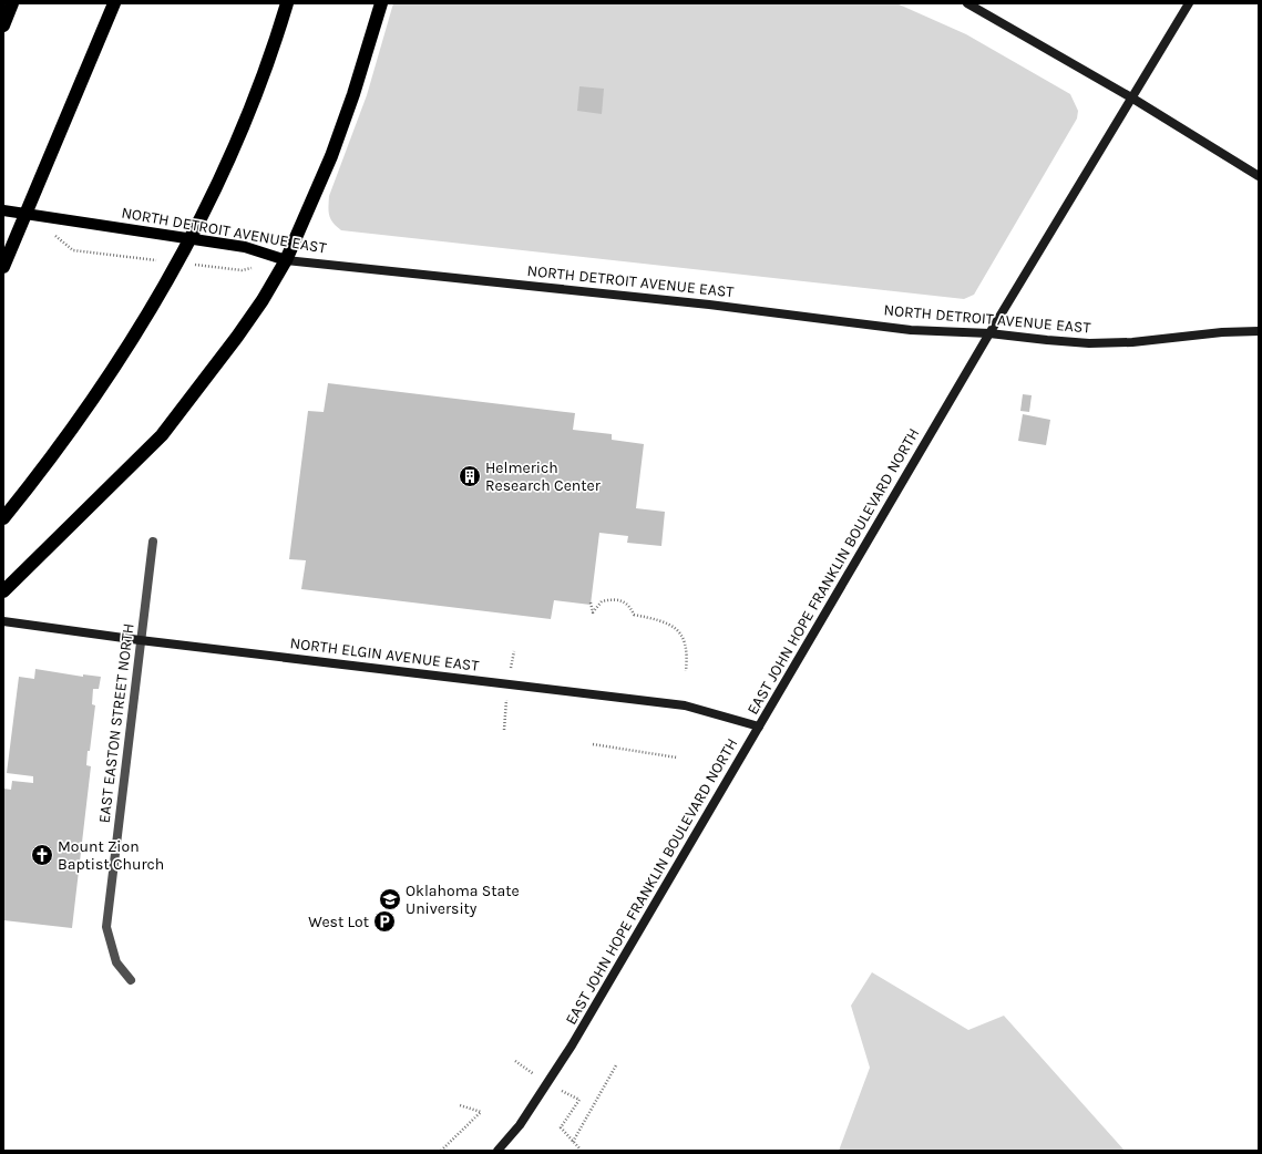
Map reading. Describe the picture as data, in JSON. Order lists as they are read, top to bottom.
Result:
{
  "streets": {
    "main road": ["NORTH DETROIT AVENUE EAST"],
    "street": ["EAST JOHN HOPE FRANKLIN BOULEVARD NORTH", "NORTH ELGIN AVENUE EAST", "EAST EASTON STREET NORTH"]
  },
  "crossings": [
    ["NORTH DETROIT AVENUE EAST", "EAST JOHN HOPE FRANKLIN BOULEVARD NORTH"],
    ["EAST JOHN HOPE FRANKLIN BOULEVARD NORTH", "NORTH ELGIN AVENUE EAST"],
    ["NORTH ELGIN AVENUE EAST", "EAST EASTON STREET NORTH"]
  ],
  "places": {
    "building": ["Helmerich Research Center"],
    "church": ["Mount Zion Baptist Church"],
    "school or university": ["Oklahoma State University"],
    "parking": ["West Lot"]
  }
}
